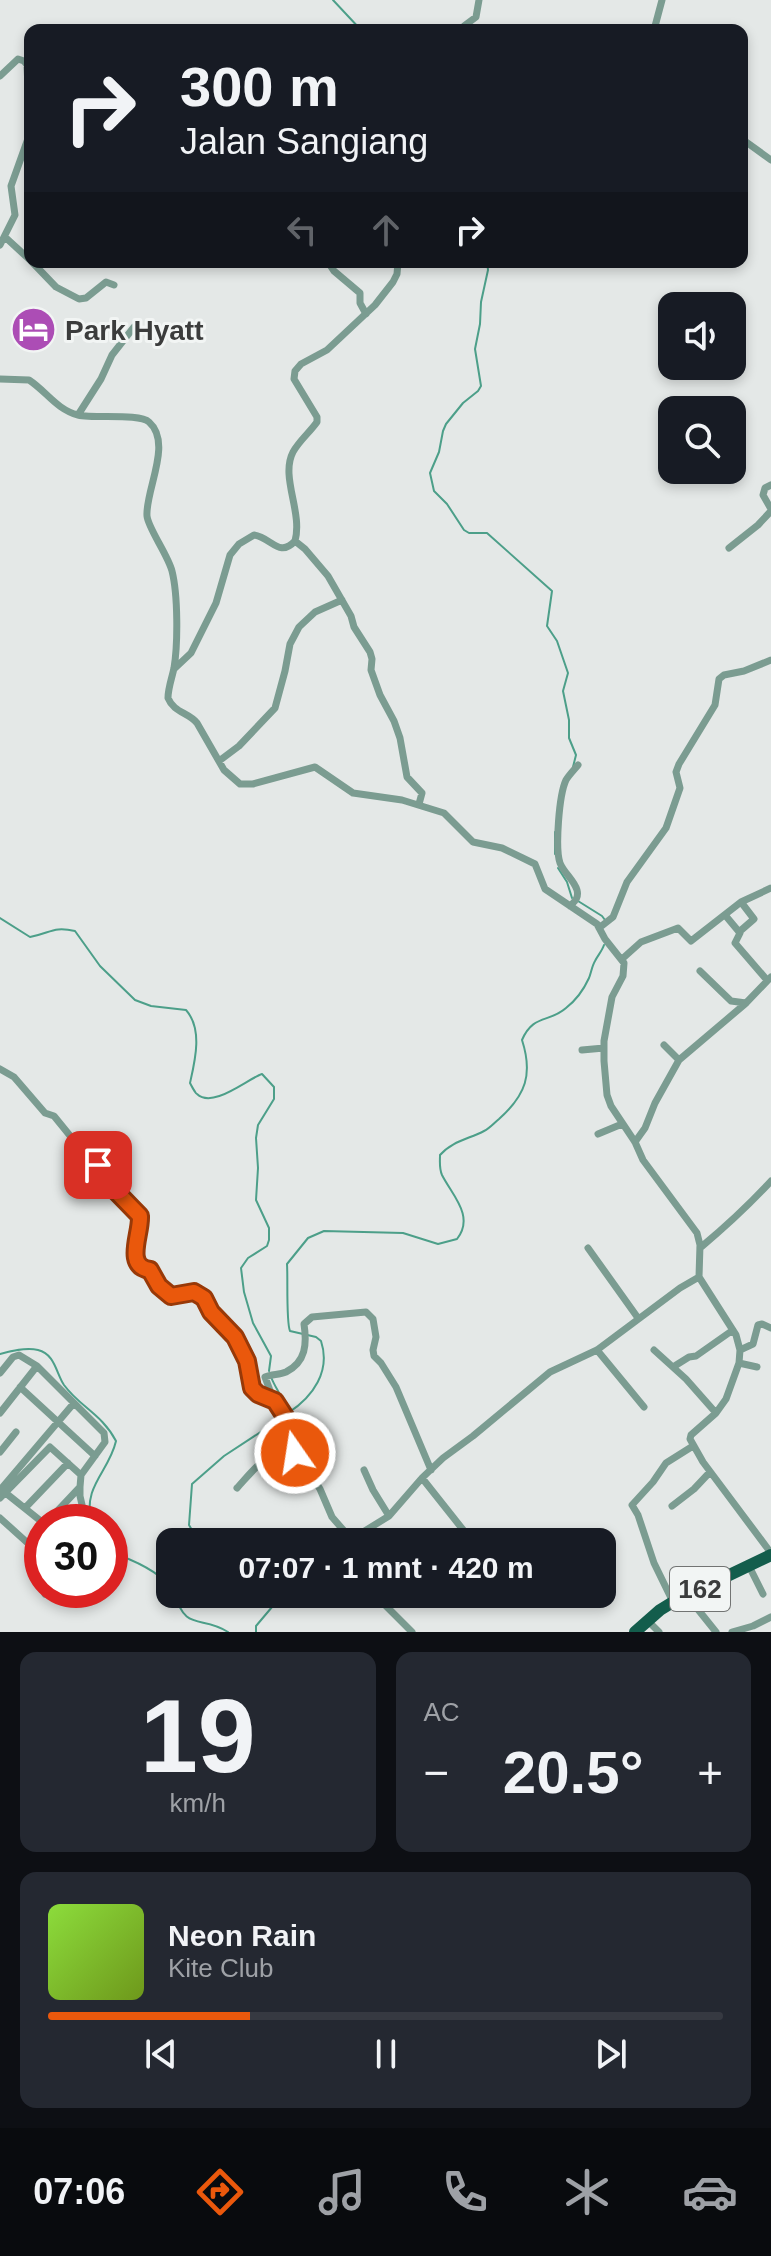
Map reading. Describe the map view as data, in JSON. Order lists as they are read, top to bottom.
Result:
{
  "streets": {
    "main road": ["162"]
  },
  "places": {
    "hotel": ["Park Hyatt"]
  },
  "page": {
    "turn": ["300 m", "Jalan Sangiang"],
    "limit": "30",
    "trip": "07:07 · 1 mnt · 420 m",
    "tile": [
      ["19", "km/h"],
      "AC"
    ],
    "heat": ["−", "20.5°", "+"],
    "song": ["Neon Rain", "Kite Club"],
    "tabs": "07:06"
  }
}
